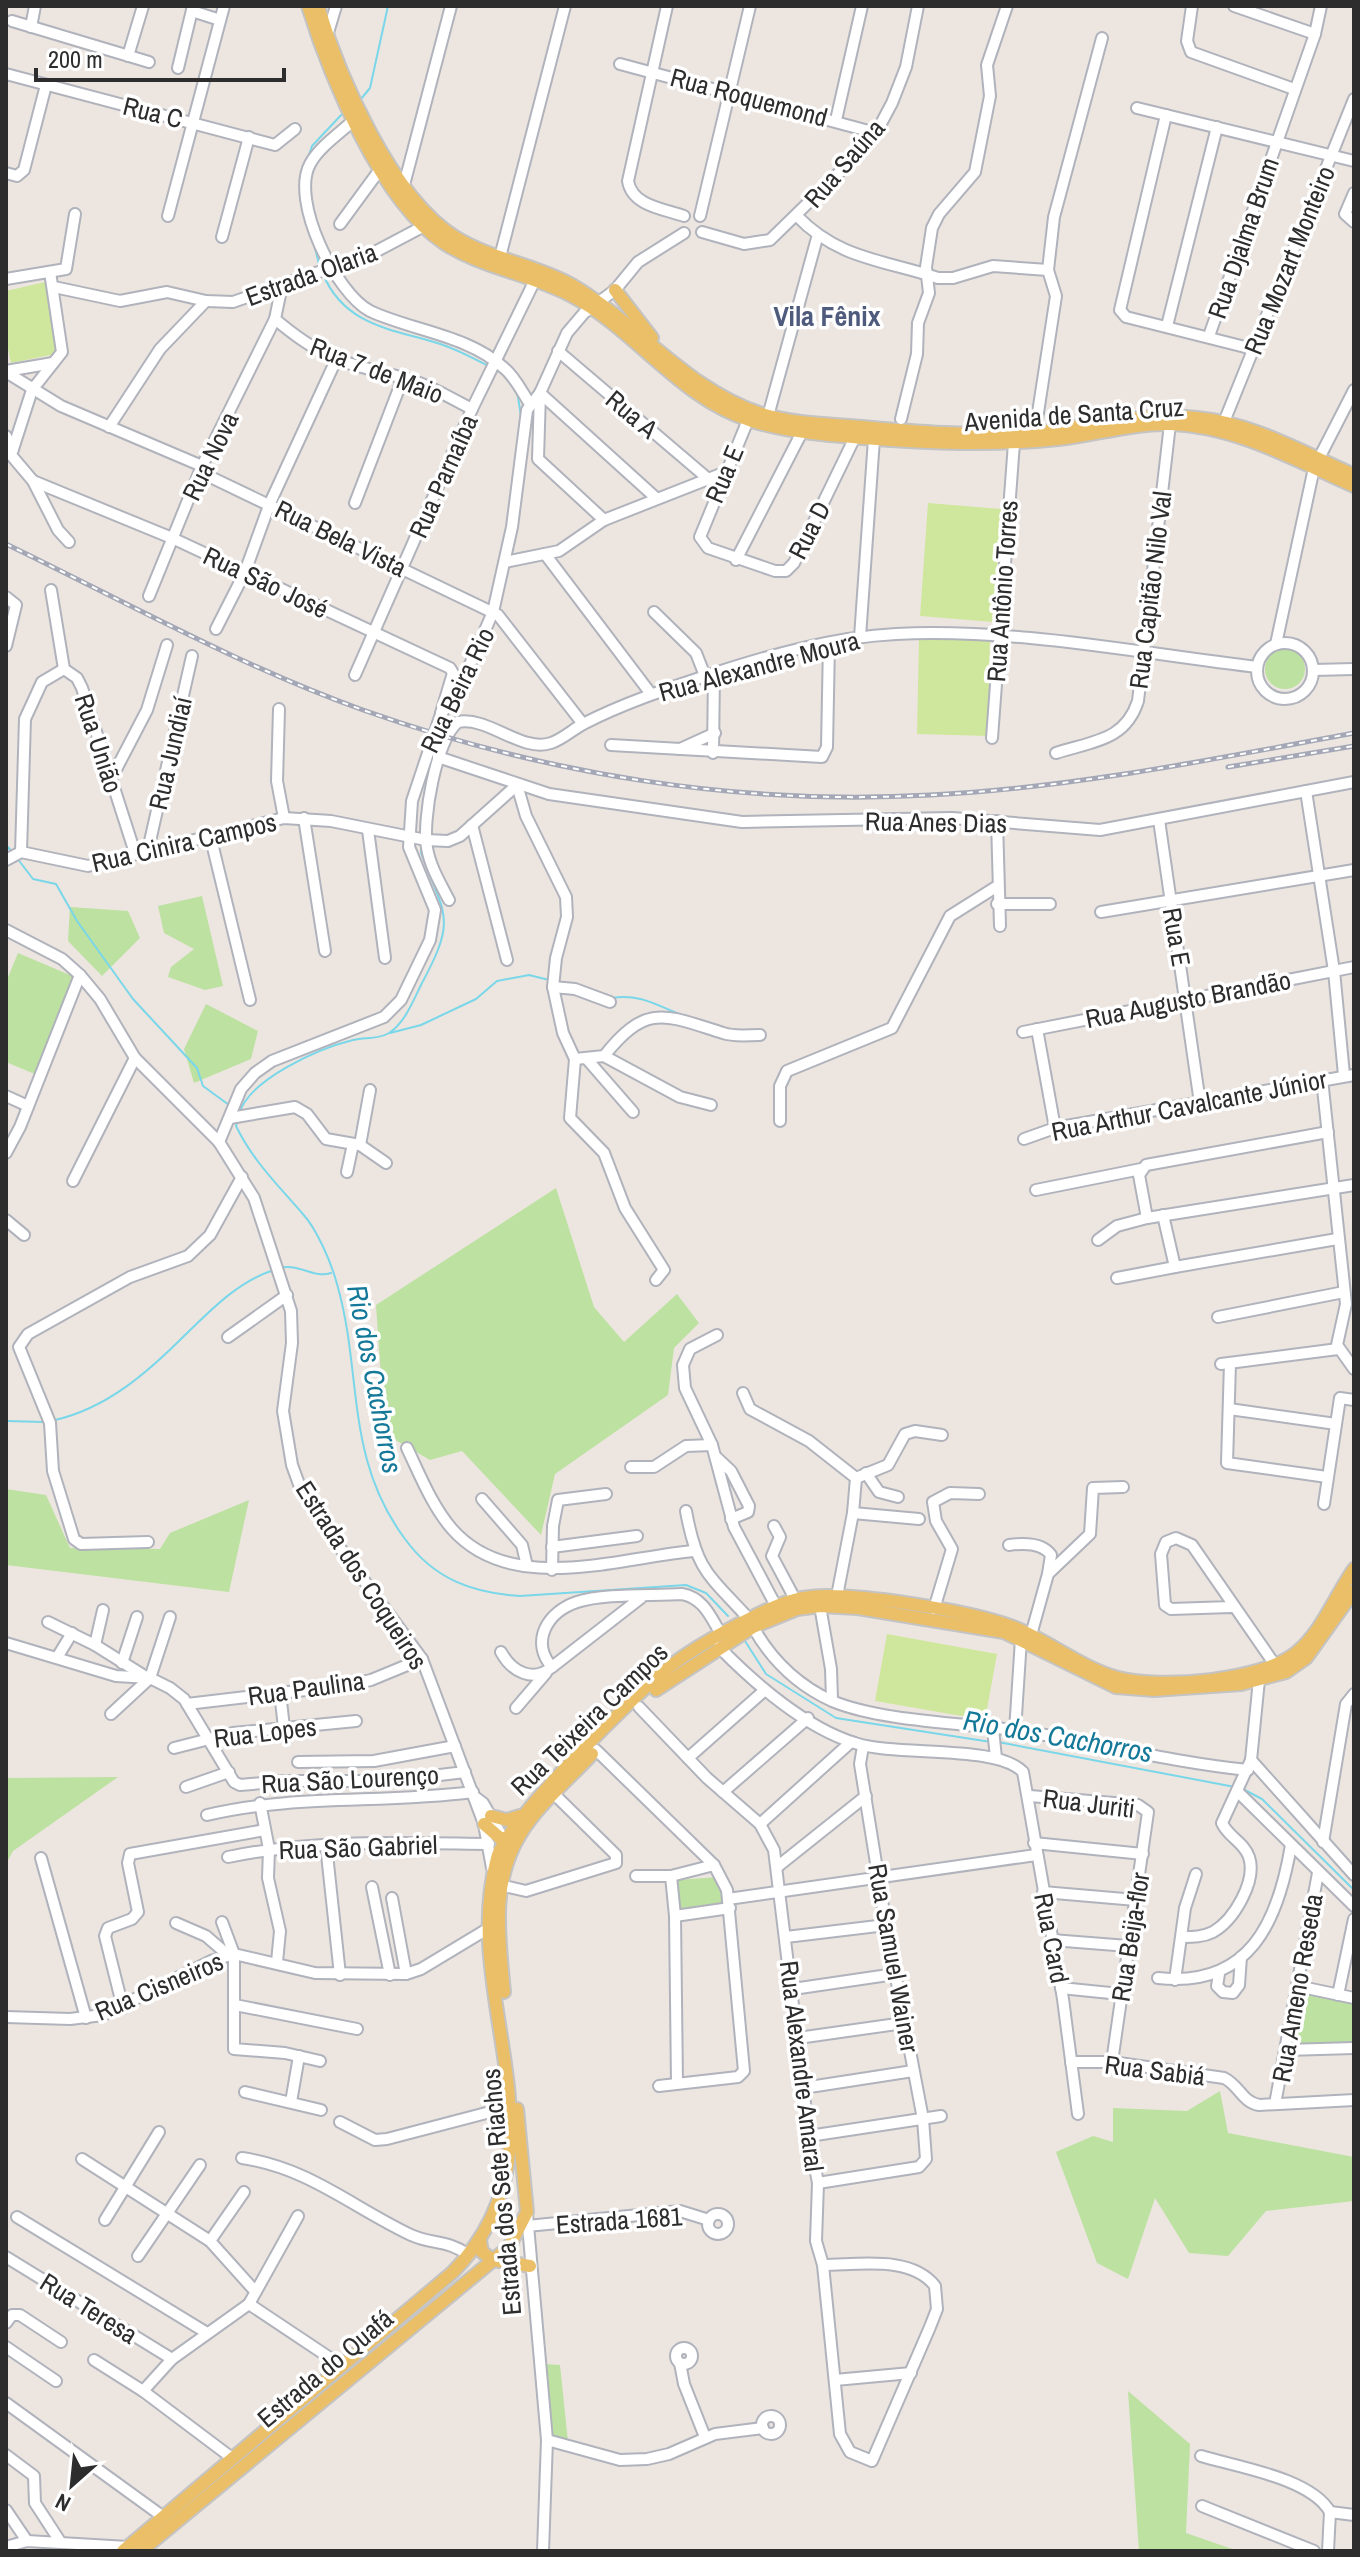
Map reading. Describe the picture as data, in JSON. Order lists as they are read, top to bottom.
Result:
{
  "streets": {
    "main road": [
      "Avenida de Santa Cruz",
      "Rua Teixeira Campos",
      "Estrada dos Sete Riachos",
      "Estrada do Quafá"
    ],
    "street": [
      "Rua Roquemond",
      "Rua C",
      "Rua Saúna",
      "Rua Djalma Brum",
      "Rua Mozart Monteiro",
      "Estrada Olaria",
      "Rua 7 de Maio",
      "Rua A",
      "Rua Nova",
      "Rua E",
      "Rua Parnaíba",
      "Rua D",
      "Rua Bela Vista",
      "Rua São José",
      "Rua Capitão Nilo Val",
      "Rua Antônio Torres",
      "Rua Alexandre Moura",
      "Rua Beira Rio",
      "Rua União",
      "Rua Jundiaí",
      "Rua Anes Dias",
      "Rua Cinira Campos",
      "Rua Augusto Brandão",
      "Rua Arthur Cavalcante Júnior",
      "Estrada dos Coqueiros",
      "Rua Paulina",
      "Rua Lopes",
      "Rua São Lourenço",
      "Rua Juriti",
      "Rua São Gabriel",
      "Rua Beija-flor",
      "Rua Card",
      "Rua Samuel Wainer",
      "Rua Cisneiros",
      "Rua Ameno Reseda",
      "Rua Alexandre Amaral",
      "Rua Sabiá",
      "Estrada 1681",
      "Rua Teresa"
    ]
  },
  "crossings": [
    ["Rua Roquemond", "Rua Saúna"],
    ["Rua Mozart Monteiro", "Avenida de Santa Cruz"],
    ["Estrada Olaria", "Avenida de Santa Cruz"],
    ["Rua 7 de Maio", "Rua Nova"],
    ["Rua 7 de Maio", "Rua Parnaíba"],
    ["Avenida de Santa Cruz", "Rua E"],
    ["Avenida de Santa Cruz", "Rua Parnaíba"],
    ["Avenida de Santa Cruz", "Rua D"],
    ["Avenida de Santa Cruz", "Rua Capitão Nilo Val"],
    ["Avenida de Santa Cruz", "Rua Antônio Torres"],
    ["Rua Nova", "Rua Bela Vista"],
    ["Rua Nova", "Rua São José"],
    ["Rua E", "Rua D"],
    ["Rua E", "Rua Anes Dias"],
    ["Rua E", "Rua Augusto Brandão"],
    ["Rua E", "Rua Arthur Cavalcante Júnior"],
    ["Rua Parnaíba", "Rua Bela Vista"],
    ["Rua Parnaíba", "Rua São José"],
    ["Rua Bela Vista", "Rua Alexandre Moura"],
    ["Rua Bela Vista", "Rua Beira Rio"],
    ["Rua São José", "Rua Beira Rio"],
    ["Rua Capitão Nilo Val", "Rua Alexandre Moura"],
    ["Rua Antônio Torres", "Rua Alexandre Moura"],
    ["Rua Alexandre Moura", "Rua Anes Dias"],
    ["Rua Beira Rio", "Rua Cinira Campos"],
    ["Rua Beira Rio", "Estrada dos Coqueiros"],
    ["Rua União", "Rua Cinira Campos"],
    ["Rua Jundiaí", "Rua Cinira Campos"],
    ["Estrada dos Coqueiros", "Rua Paulina"],
    ["Estrada dos Coqueiros", "Rua Teixeira Campos"],
    ["Estrada dos Coqueiros", "Rua São Lourenço"],
    ["Estrada dos Coqueiros", "Rua São Gabriel"],
    ["Estrada dos Coqueiros", "Estrada dos Sete Riachos"],
    ["Rua Paulina", "Rua São Lourenço"],
    ["Rua Teixeira Campos", "Rua Alexandre Amaral"],
    ["Rua Teixeira Campos", "Estrada dos Sete Riachos"],
    ["Rua Lopes", "Rua São Lourenço"],
    ["Rua Juriti", "Rua Beija-flor"],
    ["Rua Juriti", "Rua Card"],
    ["Rua Beija-flor", "Rua Sabiá"],
    ["Rua Card", "Rua Sabiá"],
    ["Rua Samuel Wainer", "Rua Alexandre Amaral"],
    ["Rua Cisneiros", "Estrada dos Sete Riachos"],
    ["Rua Ameno Reseda", "Rua Sabiá"],
    ["Estrada dos Sete Riachos", "Estrada 1681"],
    ["Estrada dos Sete Riachos", "Estrada do Quafá"],
    ["Estrada 1681", "Estrada do Quafá"]
  ],
  "districts": ["Vila Fênix"],
  "water": ["Rio dos Cachorros"],
  "scale_bar": "200 m",
  "north": "bottom left"
}
